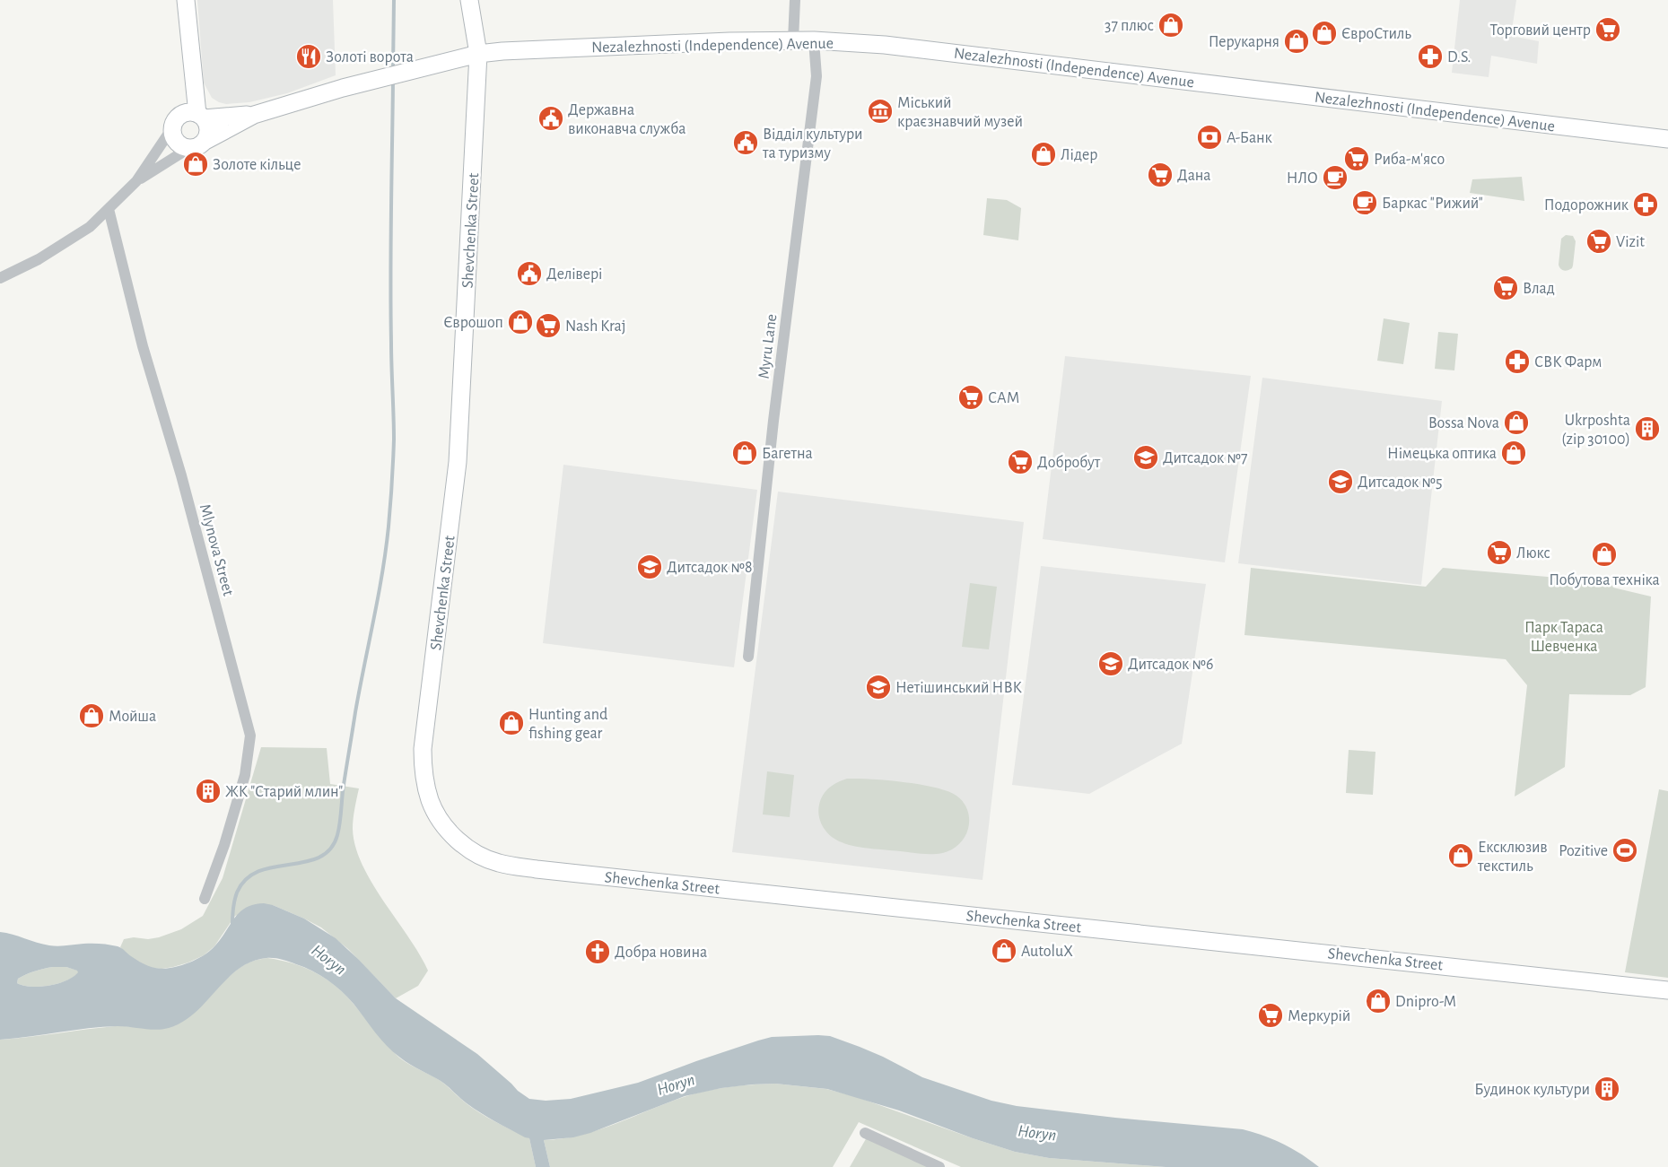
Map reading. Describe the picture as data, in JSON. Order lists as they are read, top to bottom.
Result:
{
  "streets": {
    "street": [
      "Nezalezhnosti (Independence) Avenue",
      "Shevchenka Street",
      "Myru Lane",
      "Mlynova Street"
    ]
  },
  "crossings": [
    ["Nezalezhnosti (Independence) Avenue", "Shevchenka Street"],
    ["Nezalezhnosti (Independence) Avenue", "Myru Lane"]
  ],
  "water": ["Horyn"],
  "parks": ["Парк Тараса Шевченка"],
  "places": {
    "shop": [
      "37 плюс",
      "ЄвроСтиль",
      "Перукарня",
      "Лідер",
      "Золоте кільце",
      "Єврошоп",
      "Bossa Nova",
      "Багетна",
      "Німецька оптика",
      "Побутова техніка",
      "Мойша",
      "Hunting and fishing gear",
      "Ексклюзив текстиль",
      "AutoluX",
      "Dnipro-M"
    ],
    "supermarket": [
      "Торговий центр",
      "Риба-м'ясо",
      "Дана",
      "Vizit",
      "Влад",
      "Nash Kraj",
      "САМ",
      "Добробут",
      "Люкс",
      "Меркурій"
    ],
    "restaurant": ["Золоті ворота"],
    "pharmacy": ["D.S.", "Подорожник", "СВК Фарм"],
    "museum": ["Міський краєзнавчий музей"],
    "public building": ["Державна виконавча служба", "Відділ культури та туризму", "Делівері"],
    "bank": ["А-Банк"],
    "cafe": ["НЛО", "Баркас \"Рижий\""],
    "building": ["Ukrposhta (zip 30100)", "ЖК \"Старий млин\"", "Будинок культури"],
    "school or university": [
      "Дитсадок №7",
      "Дитсадок №5",
      "Дитсадок №8",
      "Дитсадок №6",
      "Нетішинський НВК"
    ],
    "sports": ["Pozitive"],
    "church": ["Добра новина"]
  }
}
